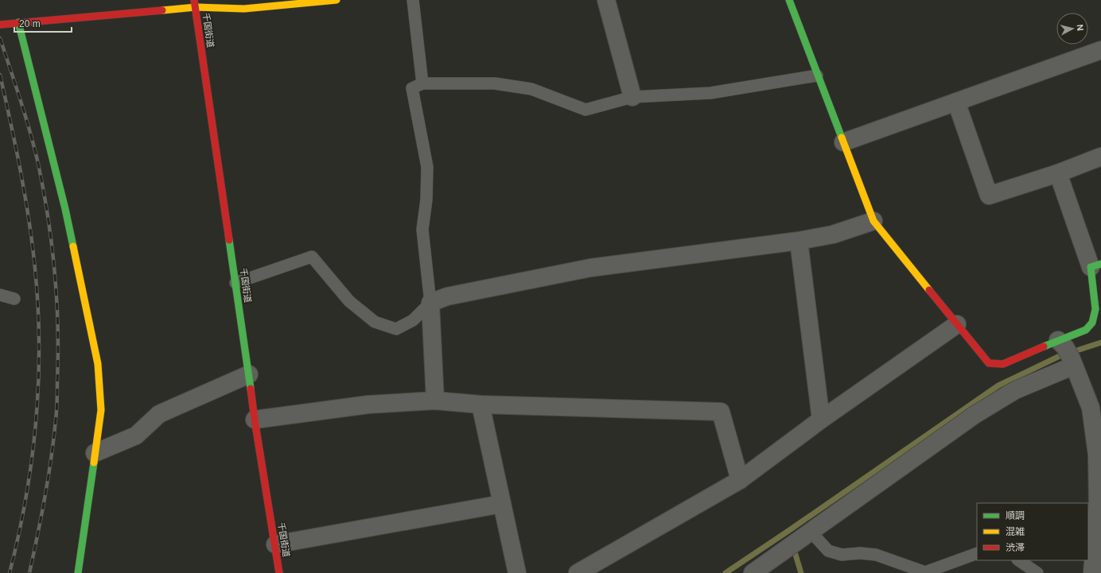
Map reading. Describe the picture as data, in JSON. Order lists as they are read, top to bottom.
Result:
{
  "streets": {
    "street": ["千国街道"]
  },
  "legend": ["順調", "混雑", "渋滞"],
  "scale_bar": "20 m",
  "north": "right"
}
